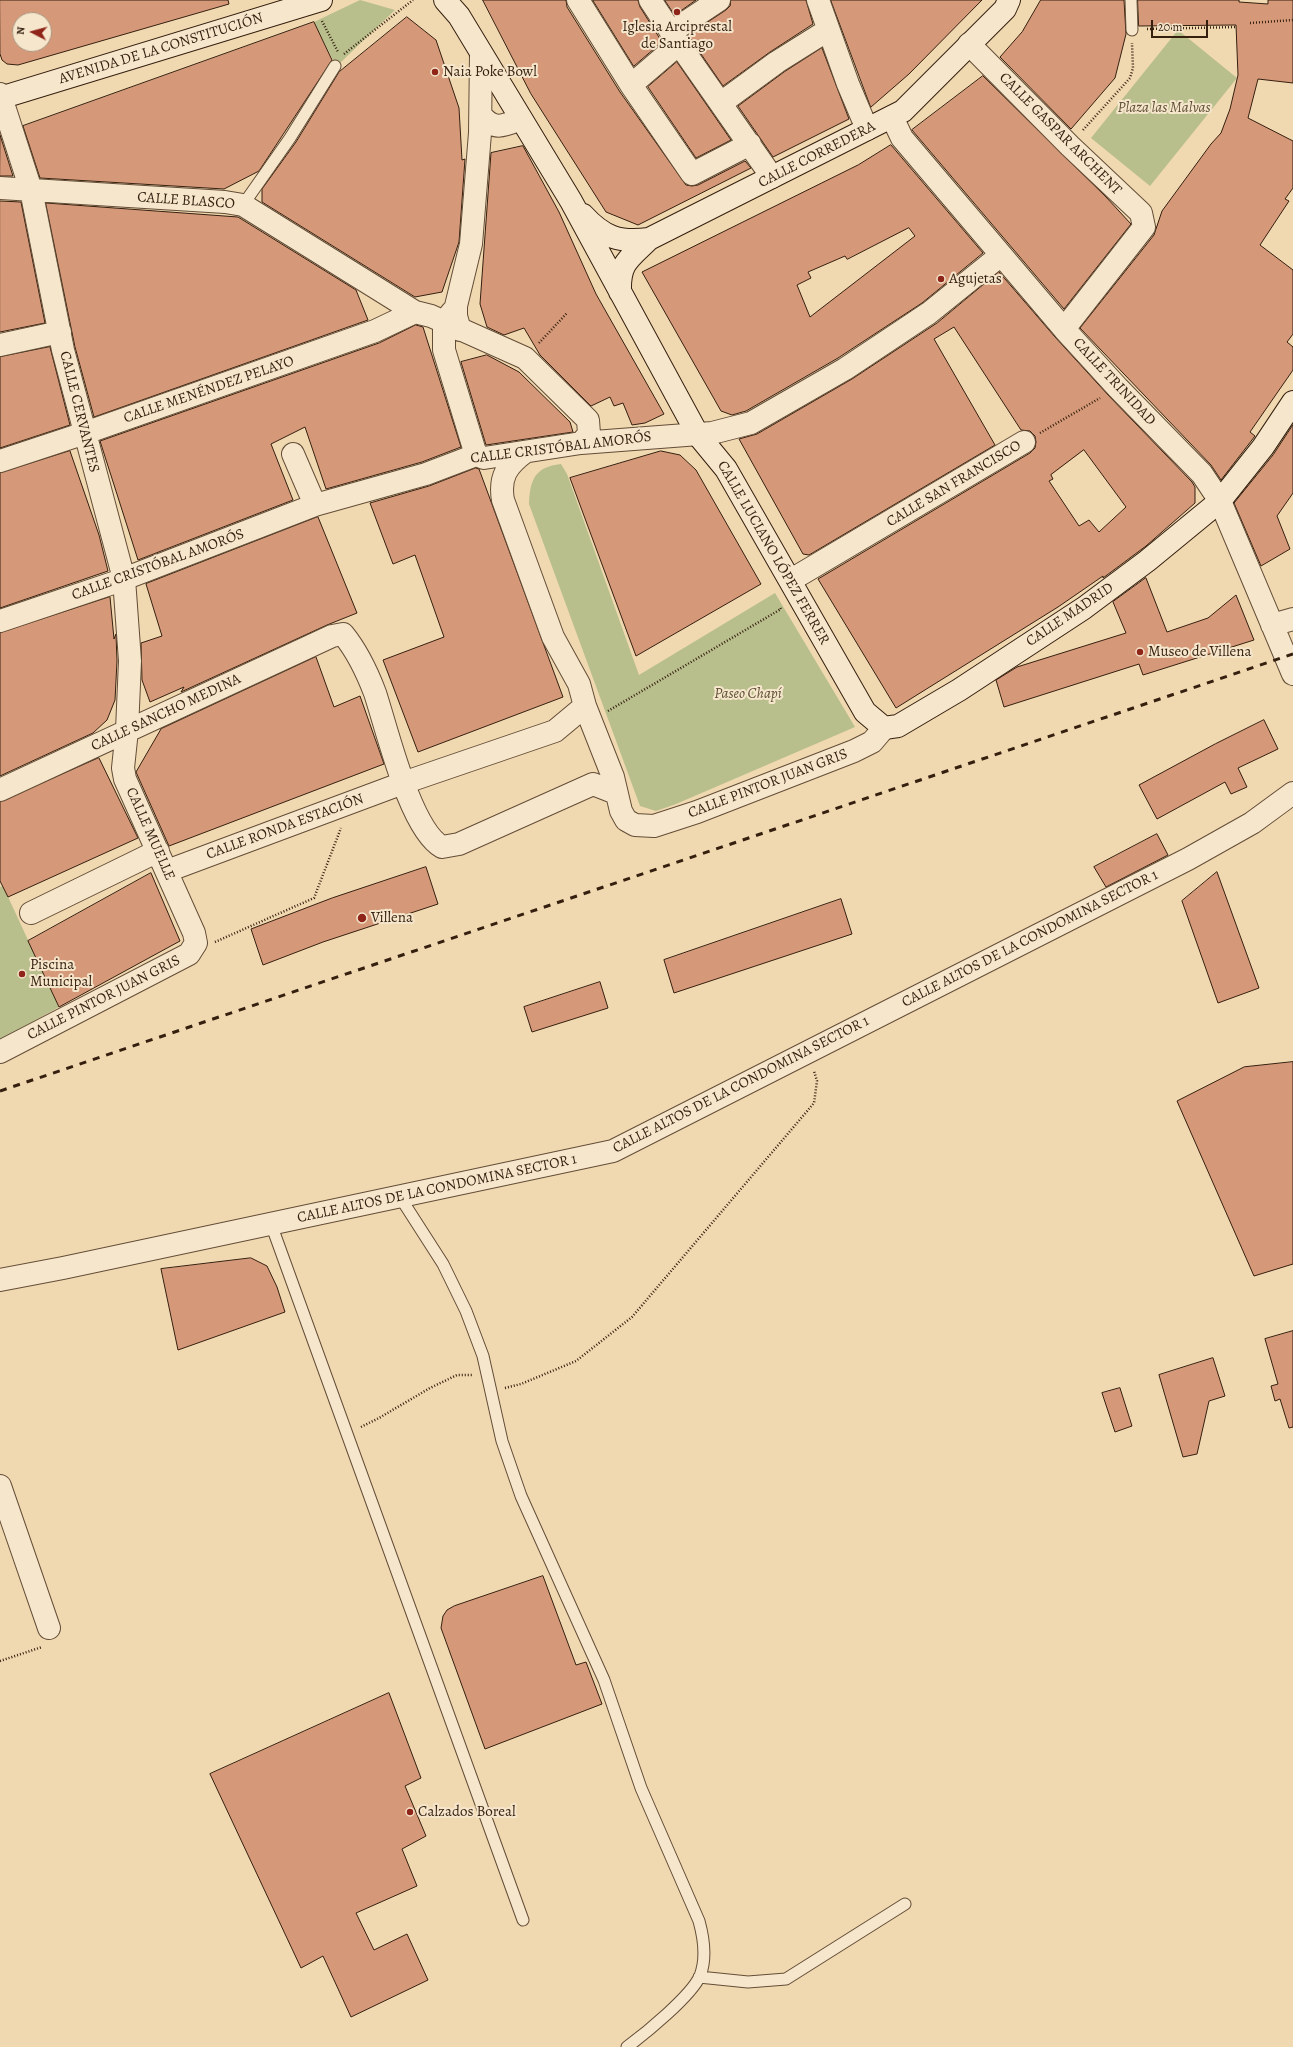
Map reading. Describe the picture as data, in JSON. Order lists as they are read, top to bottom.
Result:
{
  "streets": {
    "street": [
      "AVENIDA DE LA CONSTITUCIÓN",
      "CALLE GASPAR ARCHENT",
      "CALLE CORREDERA",
      "CALLE BLASCO",
      "CALLE TRINIDAD",
      "CALLE MENÉNDEZ PELAYO",
      "CALLE CERVANTES",
      "CALLE CRISTÓBAL AMORÓS",
      "CALLE SAN FRANCISCO",
      "CALLE LUCIANO LÓPEZ FERRER",
      "CALLE MADRID",
      "CALLE SANCHO MEDINA",
      "CALLE PINTOR JUAN GRIS",
      "CALLE RONDA ESTACIÓN",
      "CALLE MUELLE",
      "CALLE ALTOS DE LA CONDOMINA SECTOR 1"
    ]
  },
  "crossings": [
    ["AVENIDA DE LA CONSTITUCIÓN", "CALLE CERVANTES"],
    ["CALLE GASPAR ARCHENT", "CALLE CORREDERA"],
    ["CALLE GASPAR ARCHENT", "CALLE TRINIDAD"],
    ["CALLE CORREDERA", "CALLE TRINIDAD"],
    ["CALLE CORREDERA", "CALLE LUCIANO LÓPEZ FERRER"],
    ["CALLE BLASCO", "CALLE MENÉNDEZ PELAYO"],
    ["CALLE BLASCO", "CALLE CERVANTES"],
    ["CALLE TRINIDAD", "CALLE CRISTÓBAL AMORÓS"],
    ["CALLE TRINIDAD", "CALLE SAN FRANCISCO"],
    ["CALLE TRINIDAD", "CALLE MADRID"],
    ["CALLE MENÉNDEZ PELAYO", "CALLE CERVANTES"],
    ["CALLE CERVANTES", "CALLE CRISTÓBAL AMORÓS"],
    ["CALLE CERVANTES", "CALLE SANCHO MEDINA"],
    ["CALLE CERVANTES", "CALLE MUELLE"],
    ["CALLE CRISTÓBAL AMORÓS", "CALLE LUCIANO LÓPEZ FERRER"],
    ["CALLE SAN FRANCISCO", "CALLE LUCIANO LÓPEZ FERRER"],
    ["CALLE LUCIANO LÓPEZ FERRER", "CALLE MADRID"],
    ["CALLE LUCIANO LÓPEZ FERRER", "CALLE PINTOR JUAN GRIS"],
    ["CALLE MADRID", "CALLE PINTOR JUAN GRIS"],
    ["CALLE SANCHO MEDINA", "CALLE RONDA ESTACIÓN"],
    ["CALLE SANCHO MEDINA", "CALLE MUELLE"],
    ["CALLE PINTOR JUAN GRIS", "CALLE MUELLE"],
    ["CALLE RONDA ESTACIÓN", "CALLE MUELLE"]
  ],
  "parks": ["Plaza las Malvas", "Paseo Chapí"],
  "places": [
    "Iglesia Arciprestal de Santiago",
    "Naia Poke Bowl",
    "Agujetas",
    "Museo de Villena",
    "Villena",
    "Piscina Municipal",
    "Calzados Boreal"
  ],
  "scale_bar": "20 m",
  "north": "left"
}
